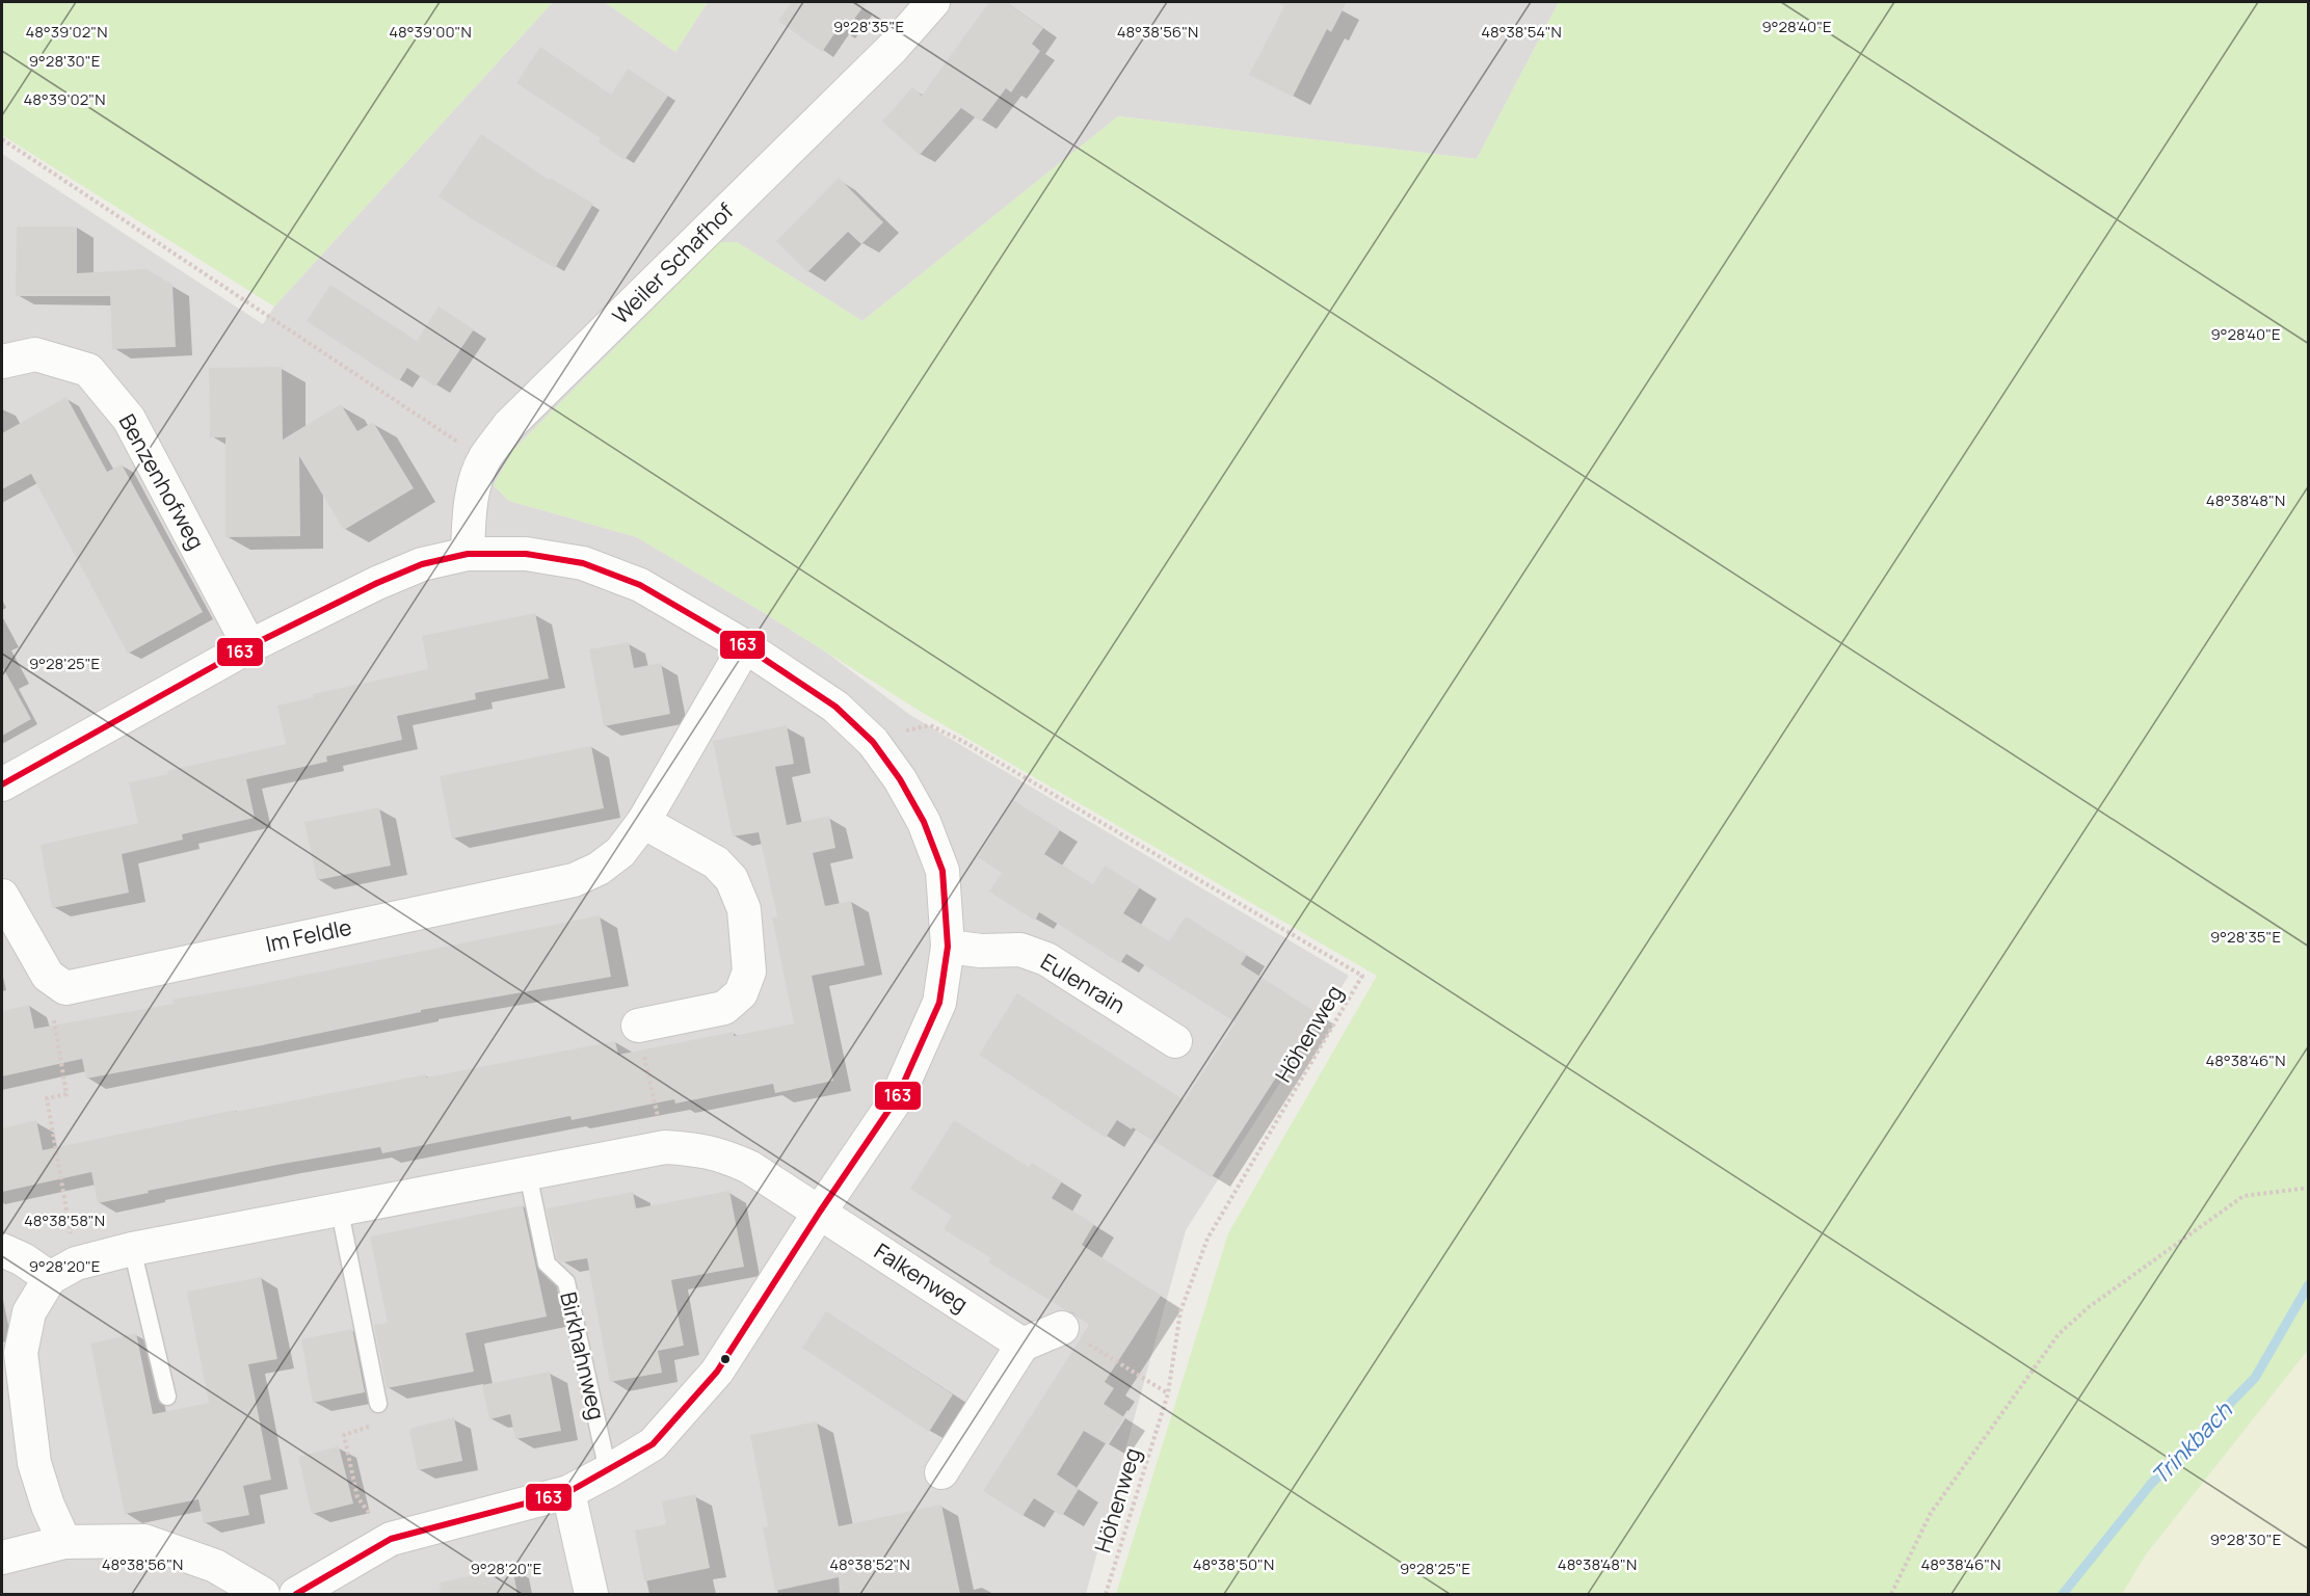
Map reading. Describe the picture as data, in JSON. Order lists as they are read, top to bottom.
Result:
{
  "streets": {
    "street": [
      "Weiler Schafhof",
      "Benzenhofweg",
      "Im Feldle",
      "Eulenrain",
      "Falkenweg"
    ],
    "lane": ["Birkhahnweg"],
    "path": ["Höhenweg"]
  },
  "water": ["Trinkbach"],
  "lines": ["transit line 163"],
  "coordinates": [
    "9°28'35\"E",
    "9°28'40\"E",
    "48°39'02\"N",
    "48°39'00\"N",
    "48°38'56\"N",
    "48°38'54\"N",
    "9°28'30\"E",
    "48°38'48\"N",
    "9°28'25\"E",
    "48°38'46\"N",
    "48°38'58\"N",
    "9°28'20\"E",
    "48°38'52\"N",
    "48°38'50\"N"
  ]
}
